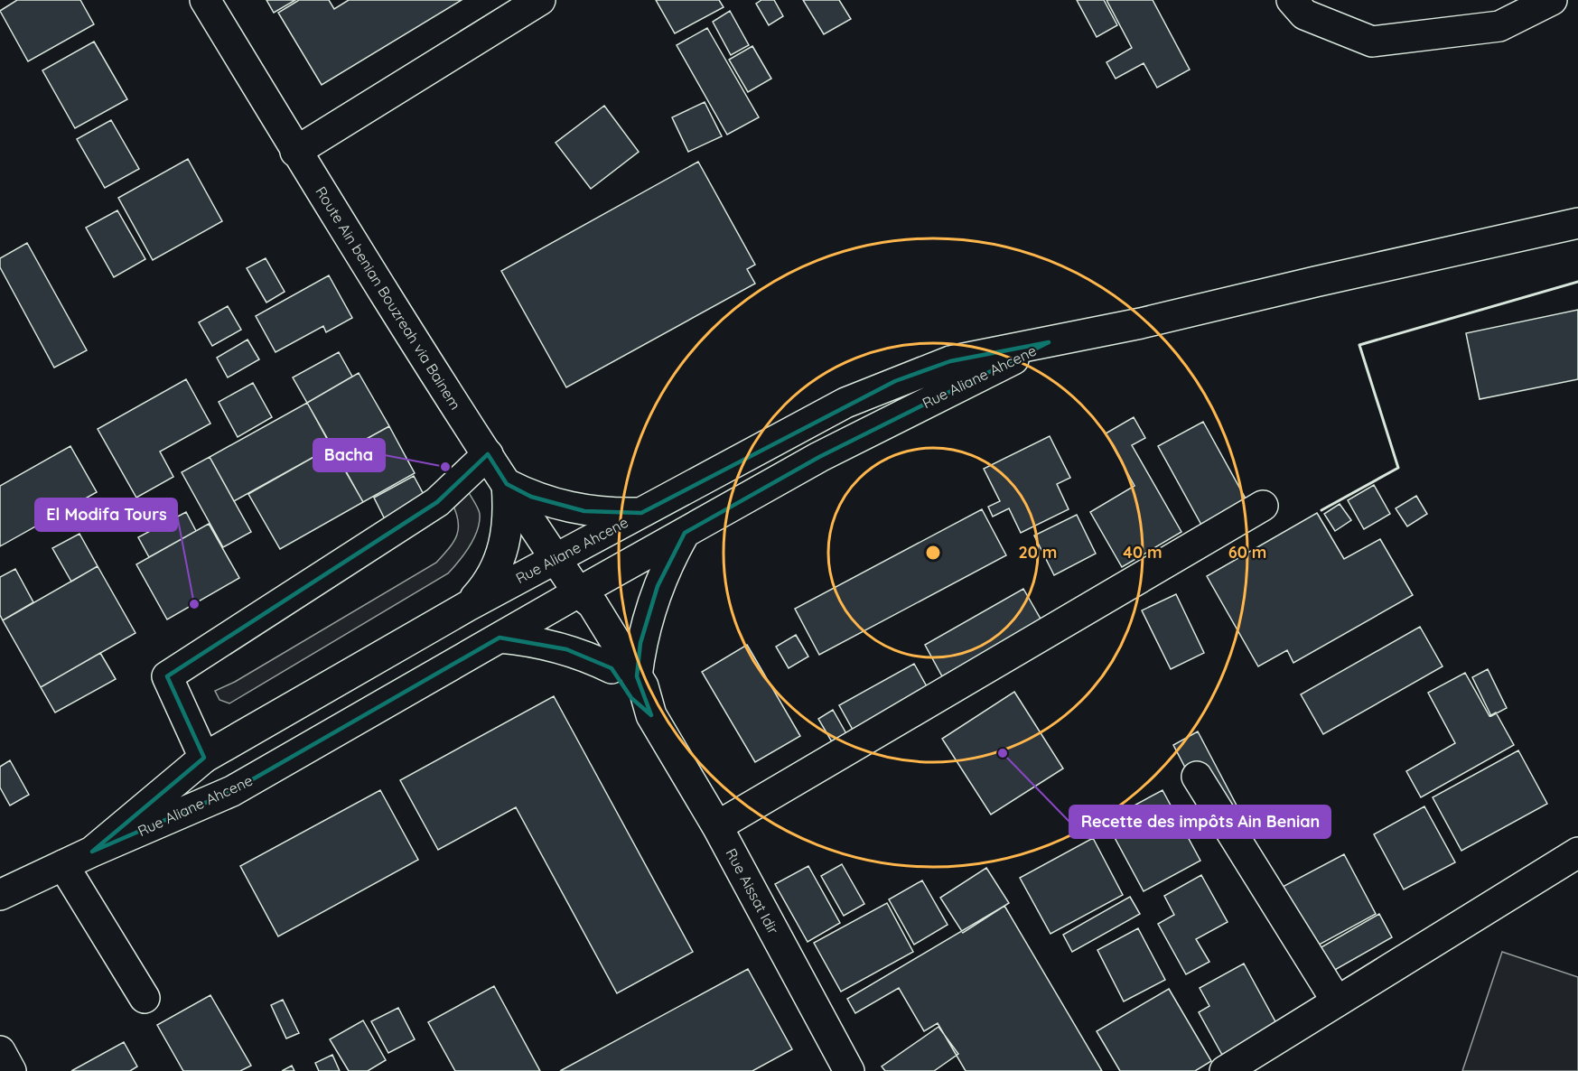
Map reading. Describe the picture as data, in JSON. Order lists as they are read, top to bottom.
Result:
{
  "streets": {
    "main road": ["Route Ain benian Bouzreah via Bainem", "Rue Aliane Ahcene", "Rue Aissat Idir"]
  },
  "crossings": [
    ["Route Ain benian Bouzreah via Bainem", "Rue Aliane Ahcene"],
    ["Route Ain benian Bouzreah via Bainem", "Rue Aissat Idir"]
  ],
  "places": ["Bacha", "El Modifa Tours", "Recette des impôts Ain Benian"],
  "rings": ["20 m", "40 m", "60 m"]
}
